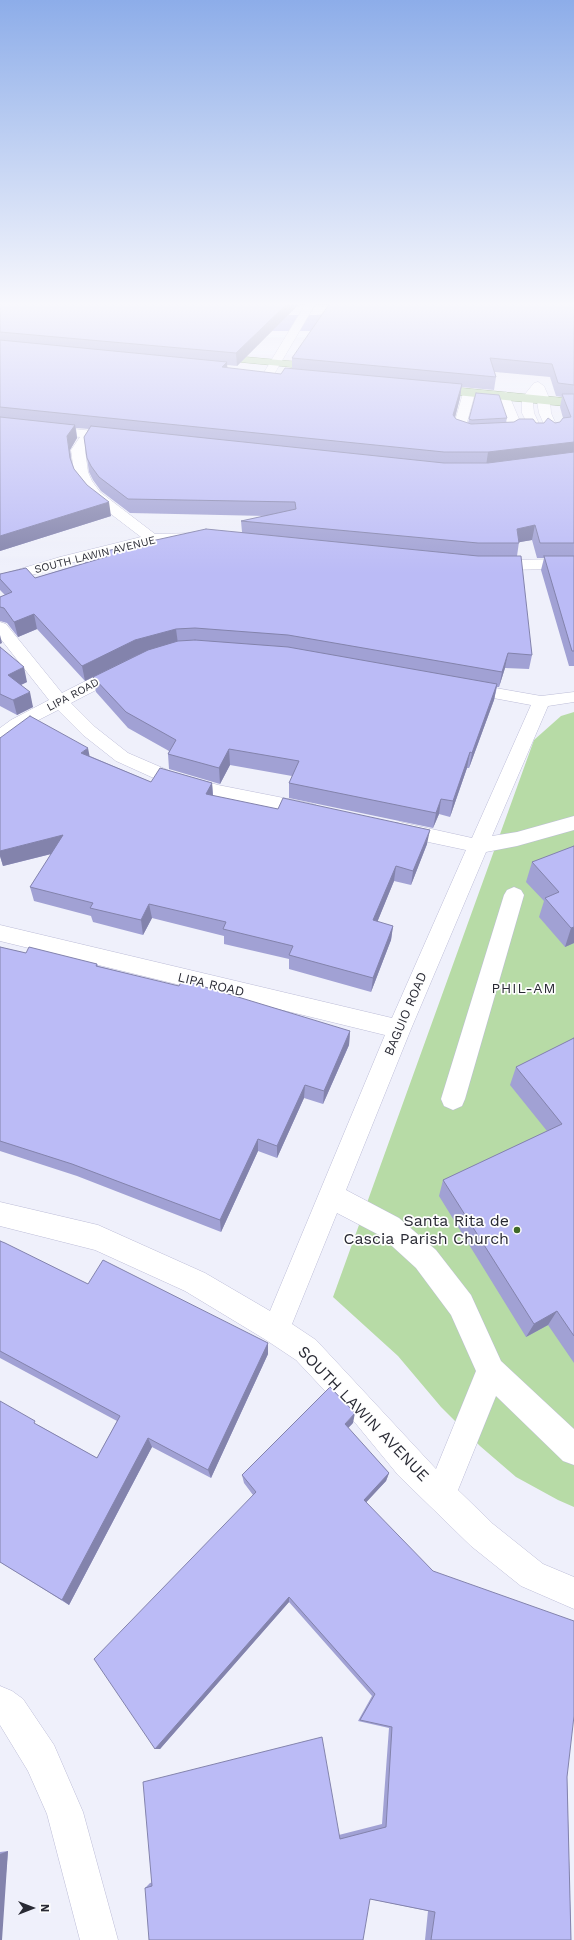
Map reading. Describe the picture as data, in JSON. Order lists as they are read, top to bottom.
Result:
{
  "streets": {
    "street": ["SOUTH LAWIN AVENUE", "LIPA ROAD", "BAGUIO ROAD"]
  },
  "crossings": [
    ["SOUTH LAWIN AVENUE", "BAGUIO ROAD"],
    ["LIPA ROAD", "BAGUIO ROAD"]
  ],
  "districts": ["PHIL-AM"],
  "places": ["Santa Rita de Cascia Parish Church"],
  "north": "right"
}
